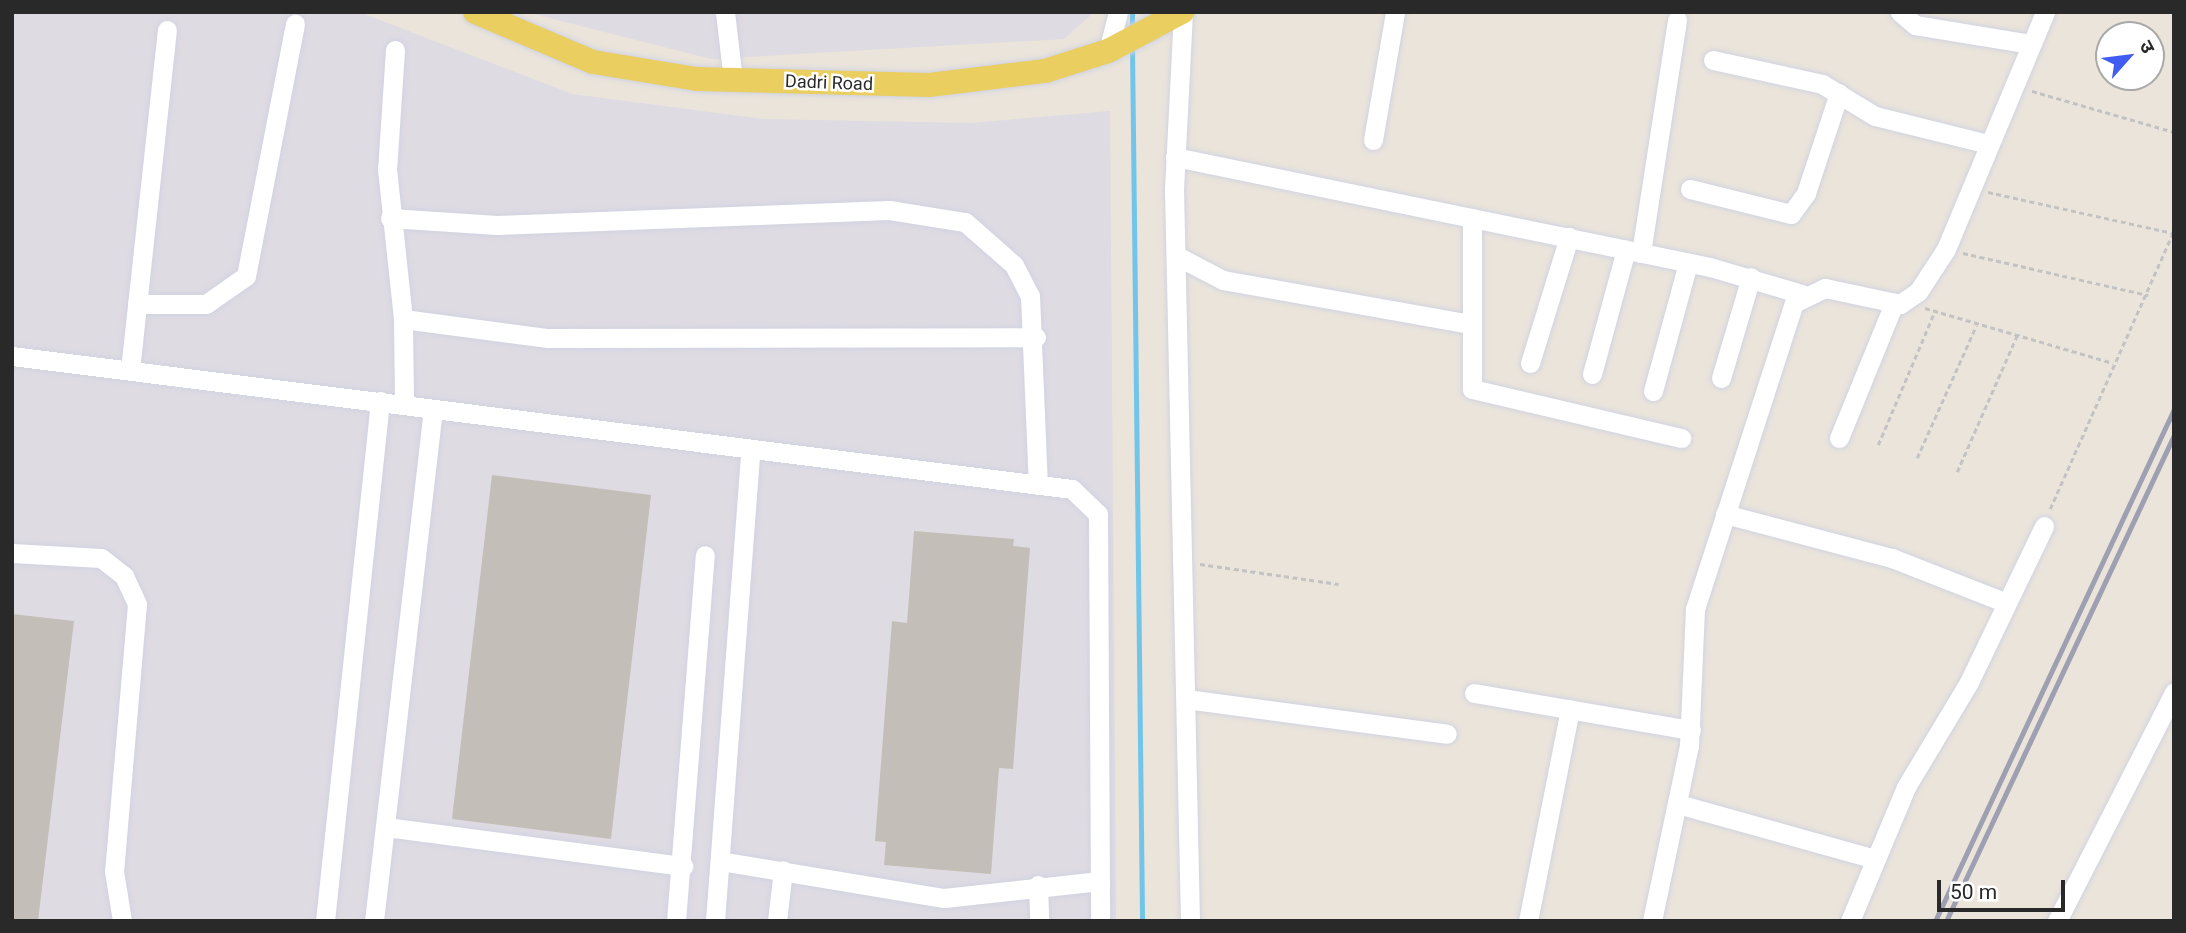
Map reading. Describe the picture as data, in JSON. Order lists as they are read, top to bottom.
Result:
{
  "streets": {
    "main road": ["Dadri Road"]
  },
  "scale_bar": "50 m",
  "north": "top right"
}
